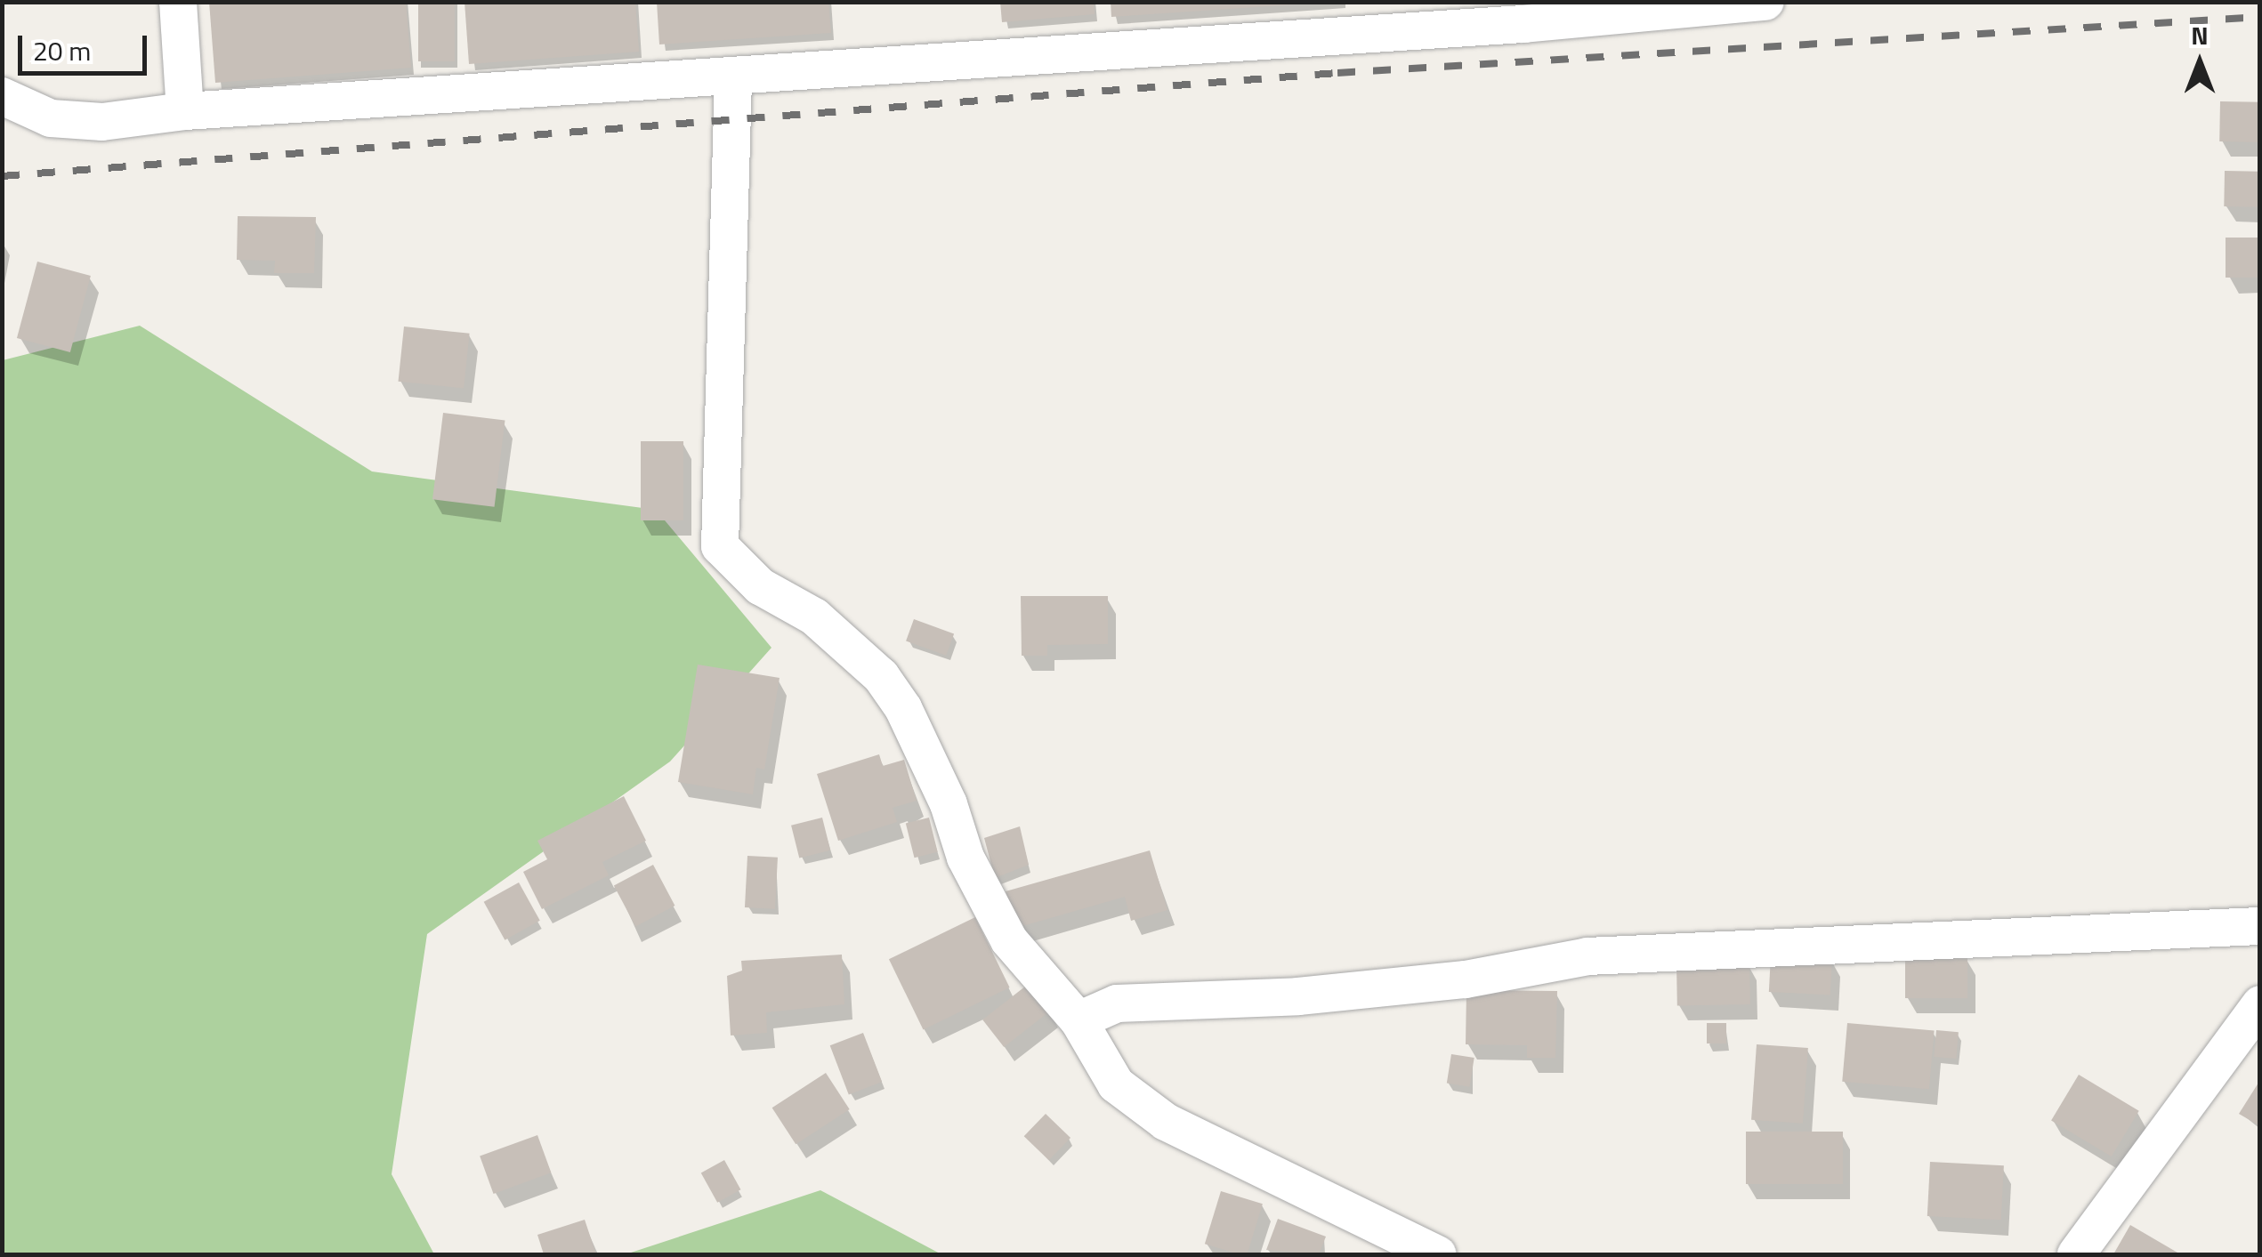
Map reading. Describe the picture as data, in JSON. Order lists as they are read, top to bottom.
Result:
{
  "scale_bar": "20 m",
  "north": "top"
}
